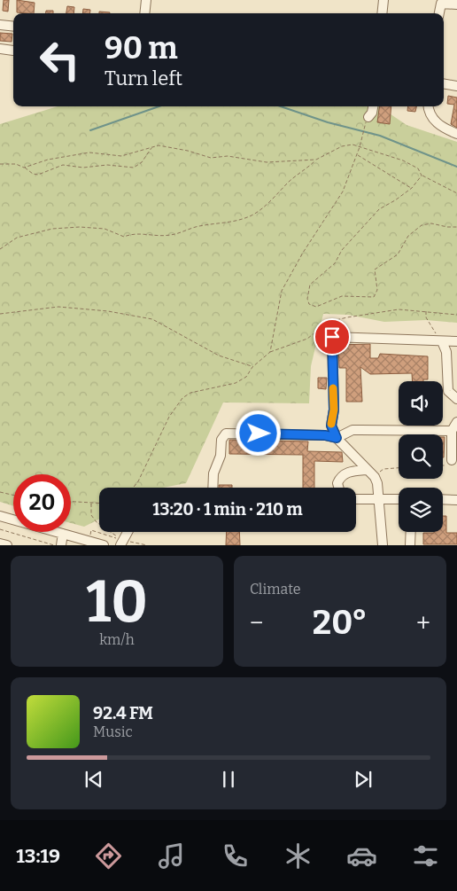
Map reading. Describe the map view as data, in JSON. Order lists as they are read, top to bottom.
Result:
{
  "page": {
    "turn": ["90 m", "Turn left"],
    "limit": "20",
    "trip": "13:20 · 1 min · 210 m",
    "tile": [
      ["10", "km/h"],
      "Climate"
    ],
    "heat": ["−", "20°", "+"],
    "song": ["92.4 FM", "Music"],
    "tabs": "13:19"
  }
}
